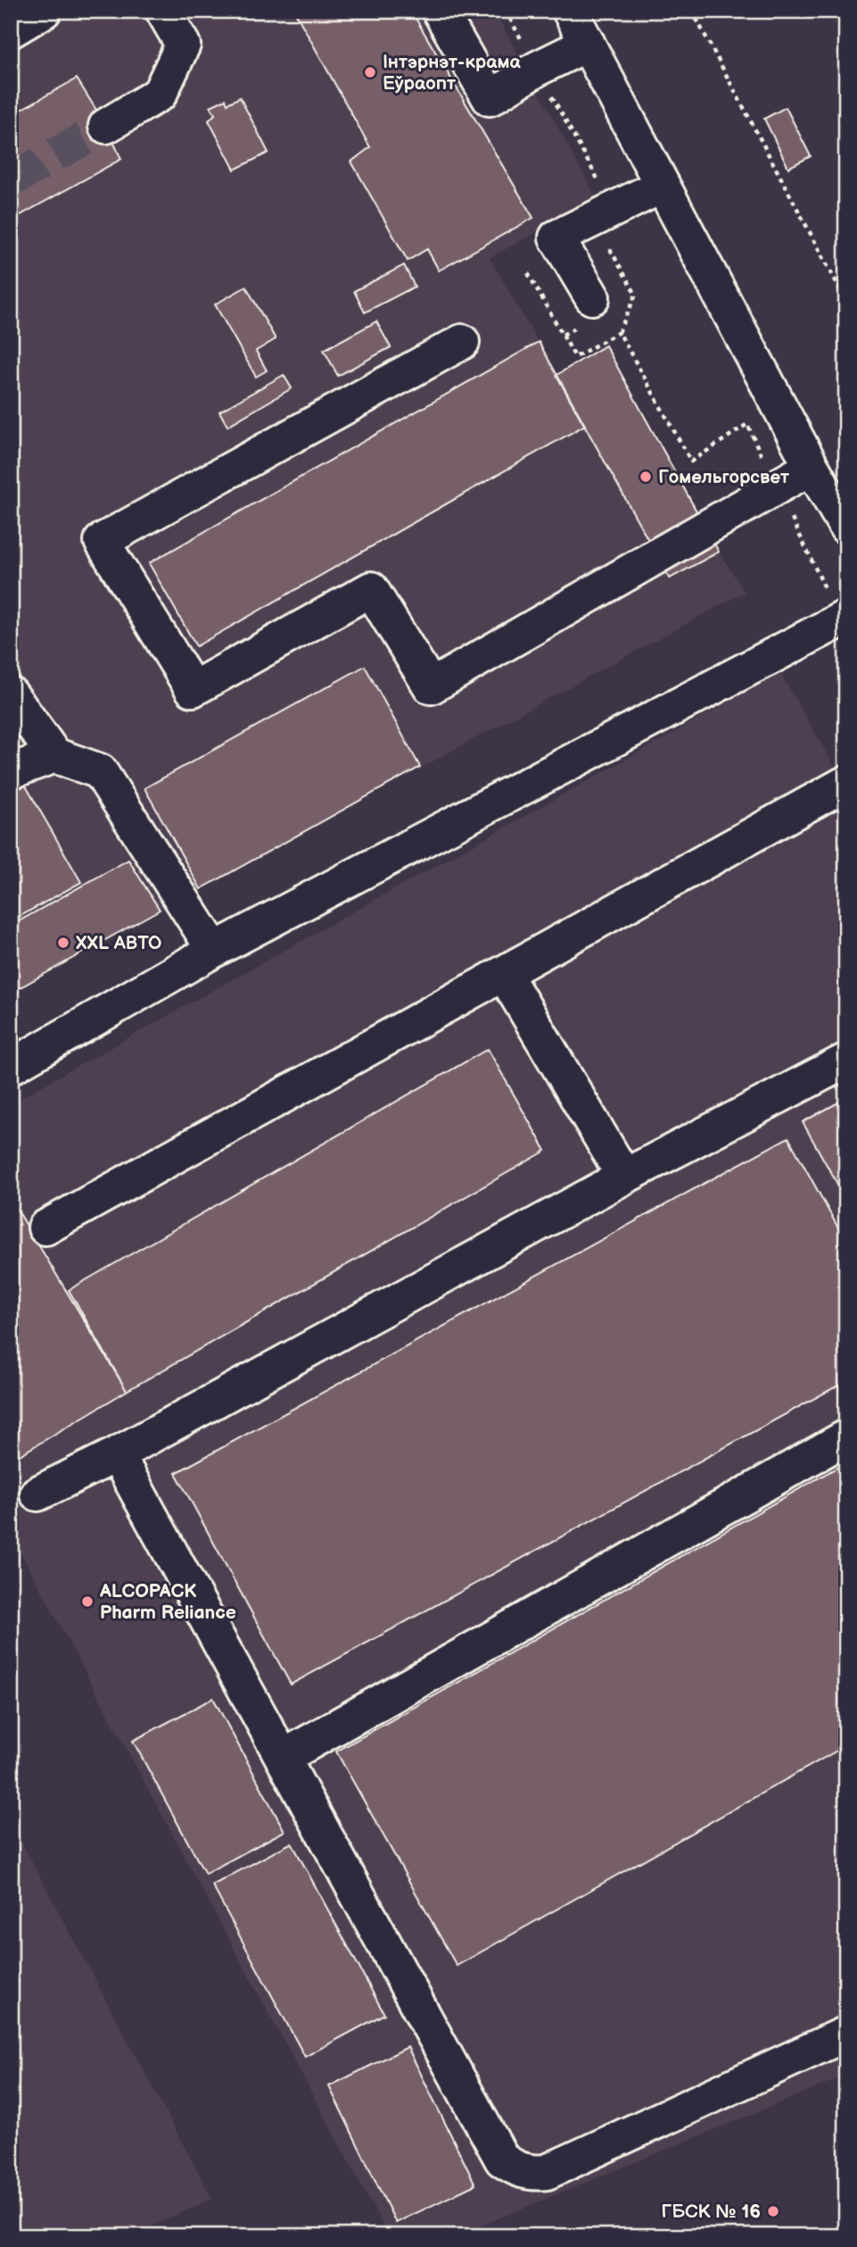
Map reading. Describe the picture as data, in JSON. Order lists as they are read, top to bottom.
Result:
{
  "places": [
    "Інтэрнэт-крама Еўраопт",
    "Гомельгорсвет",
    "XXL АВТО",
    "ALCOPACK Pharm Reliance",
    "ГБСК № 16"
  ]
}
